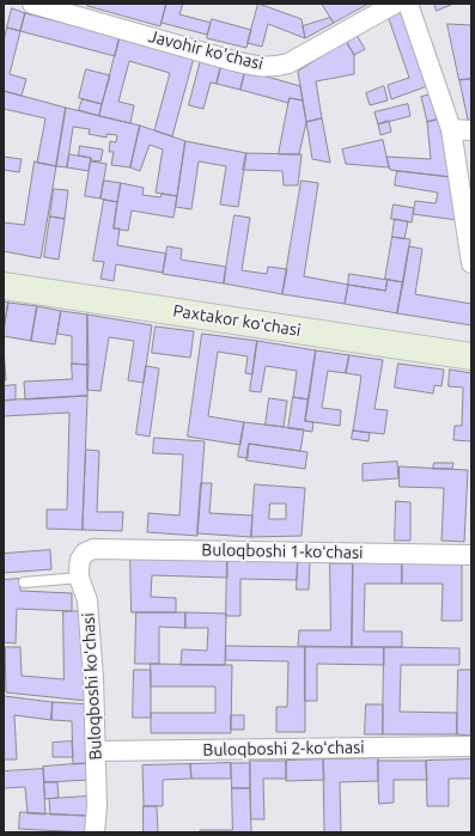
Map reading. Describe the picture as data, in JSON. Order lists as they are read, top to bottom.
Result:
{
  "streets": {
    "main road": ["Paxtakor koʻchasi"],
    "street": [
      "Javohir ko'chasi",
      "Buloqboshi 1-koʻchasi",
      "Buloqboshi koʻchasi",
      "Buloqboshi 2-koʻchasi"
    ]
  },
  "crossings": [
    ["Buloqboshi 1-koʻchasi", "Buloqboshi koʻchasi"],
    ["Buloqboshi koʻchasi", "Buloqboshi 2-koʻchasi"]
  ]
}
